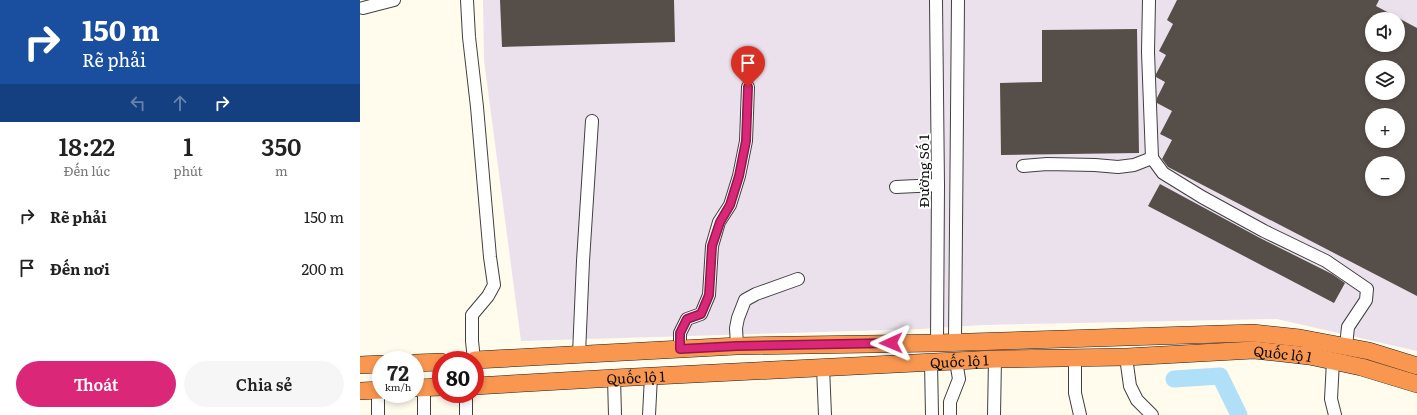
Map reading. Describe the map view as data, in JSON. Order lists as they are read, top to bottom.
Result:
{
  "streets": {
    "highway": ["Quốc lộ 1"],
    "street": ["Đường Số 1"]
  },
  "crossings": [
    ["Đường Số 1", "Quốc lộ 1"]
  ],
  "page": {
    "turn": ["150 m", "Rẽ phải"],
    "map_buttons": ["+", "−"],
    "eta": [
      "18:22",
      "Đến lúc",
      "1",
      "phút",
      "350",
      "m"
    ],
    "list": [
      {
        "name": "Rẽ phải",
        "value": "150 m"
      },
      {
        "name": "Đến nơi",
        "value": "200 m"
      }
    ],
    "speed": "72 km/h",
    "limit": "80",
    "buttons": ["Thoát", "Chia sẻ"]
  }
}
